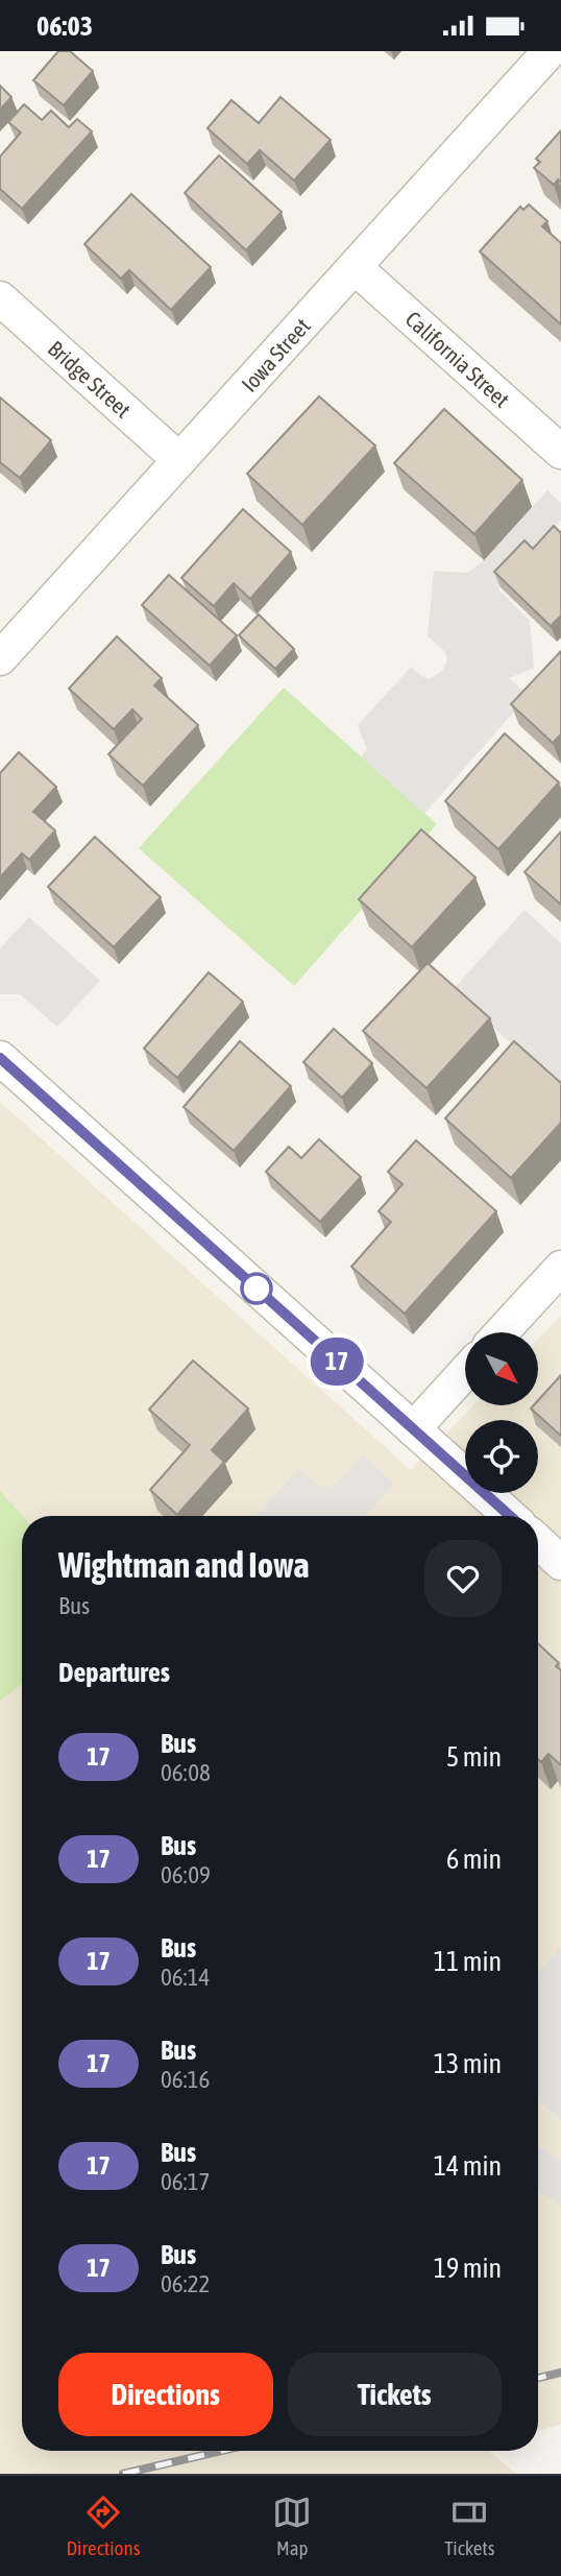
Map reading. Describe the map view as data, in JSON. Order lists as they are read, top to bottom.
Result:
{
  "streets": {
    "street": ["Iowa Street", "California Street", "Bridge Street"]
  },
  "crossings": [
    ["Iowa Street", "California Street"],
    ["Iowa Street", "Bridge Street"]
  ],
  "lines": ["bus line 17"],
  "north": "bottom right",
  "page": {
    "status": "06:03",
    "on_map": "17",
    "heading": [
      ["Wightman and Iowa", "Bus"],
      "Departures"
    ],
    "list": [
      {
        "mark": "17",
        "name": "Bus",
        "note": "06:08",
        "value": "5 min"
      },
      {
        "mark": "17",
        "name": "Bus",
        "note": "06:09",
        "value": "6 min"
      },
      {
        "mark": "17",
        "name": "Bus",
        "note": "06:14",
        "value": "11 min"
      },
      {
        "mark": "17",
        "name": "Bus",
        "note": "06:16",
        "value": "13 min"
      },
      {
        "mark": "17",
        "name": "Bus",
        "note": "06:17",
        "value": "14 min"
      },
      {
        "mark": "17",
        "name": "Bus",
        "note": "06:22",
        "value": "19 min"
      }
    ],
    "buttons": ["Directions", "Tickets"],
    "tabs": ["Directions", "Map", "Tickets"]
  }
}
